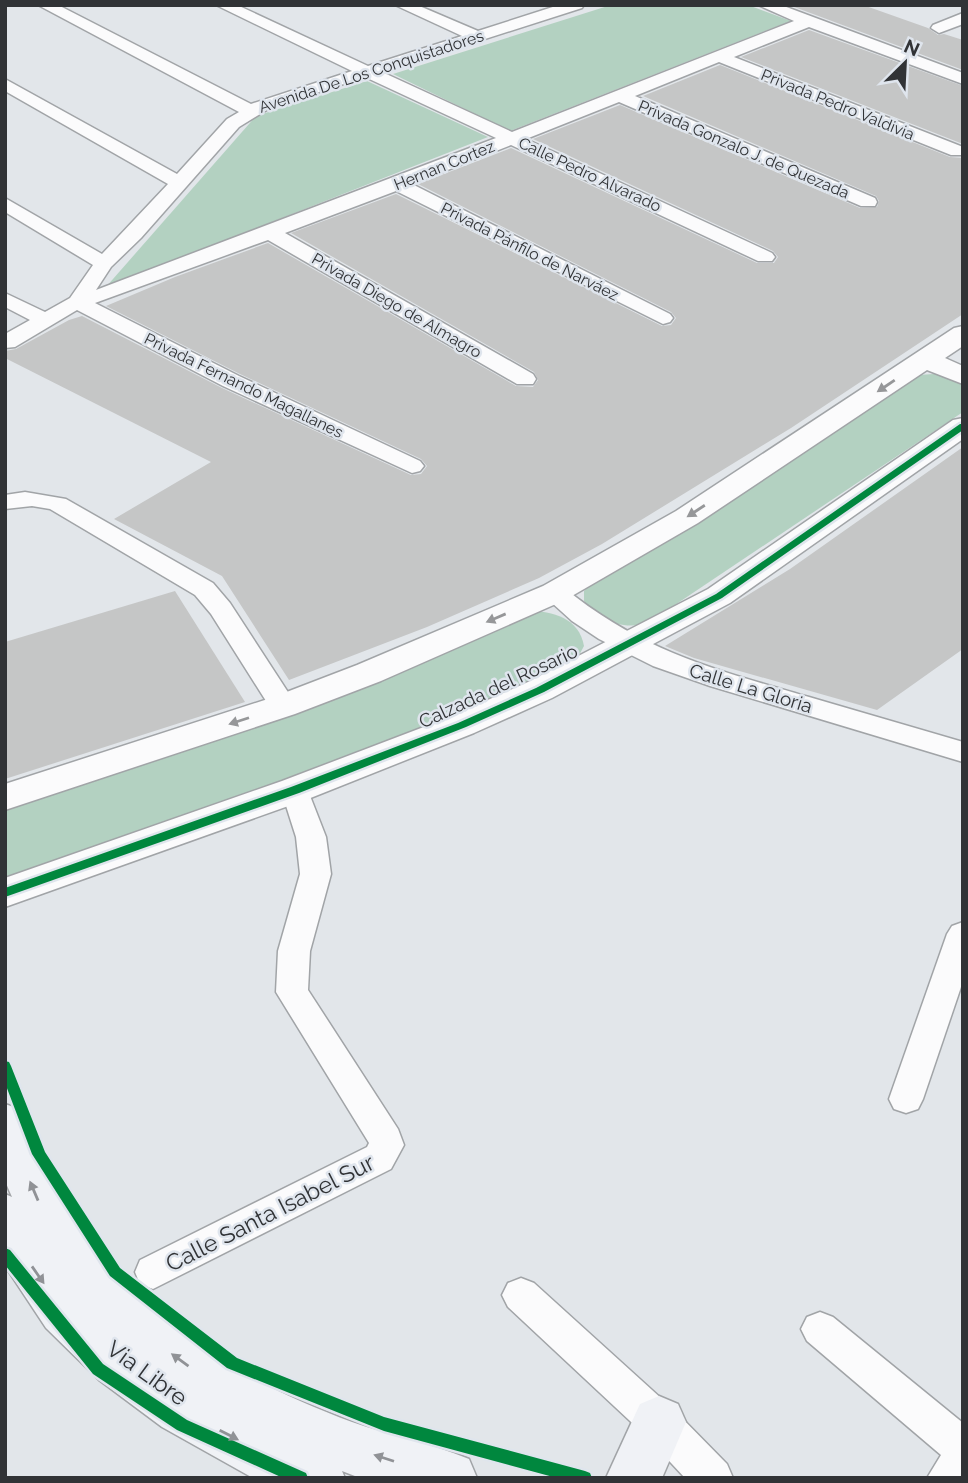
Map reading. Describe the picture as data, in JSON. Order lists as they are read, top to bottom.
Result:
{
  "streets": {
    "street": [
      "Avenida De Los Conquistadores",
      "Privada Pedro Valdivia",
      "Privada Gonzalo J. de Quezada",
      "Hernan Cortez",
      "Calle Pedro Alvarado",
      "Privada Pánfilo de Narváez",
      "Privada Diego de Almagro",
      "Privada Fernando Magallanes",
      "Calzada del Rosario",
      "Calle La Gloria",
      "Calle Santa Isabel Sur"
    ],
    "cycle path": ["Via Libre"]
  },
  "crossings": [
    ["Avenida De Los Conquistadores", "Hernan Cortez"],
    ["Avenida De Los Conquistadores", "Calle Pedro Alvarado"],
    ["Avenida De Los Conquistadores", "Privada Fernando Magallanes"],
    ["Privada Pedro Valdivia", "Hernan Cortez"],
    ["Privada Gonzalo J. de Quezada", "Hernan Cortez"],
    ["Hernan Cortez", "Calle Pedro Alvarado"],
    ["Hernan Cortez", "Privada Pánfilo de Narváez"],
    ["Hernan Cortez", "Privada Diego de Almagro"],
    ["Hernan Cortez", "Privada Fernando Magallanes"],
    ["Calzada del Rosario", "Calle La Gloria"],
    ["Calzada del Rosario", "Calle Santa Isabel Sur"]
  ],
  "north": "top right"
}
